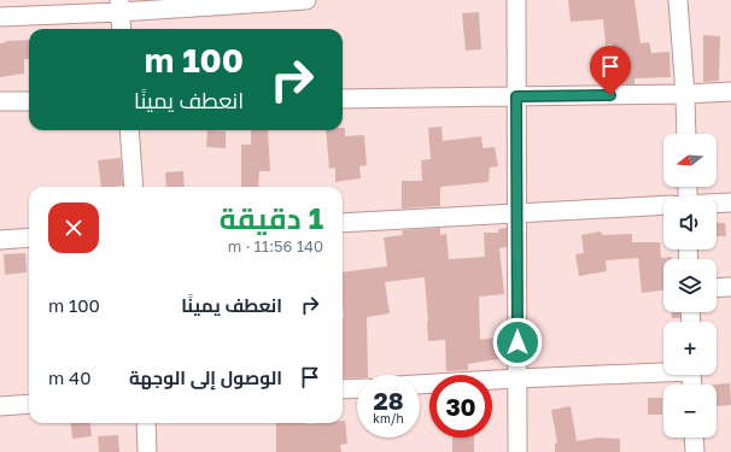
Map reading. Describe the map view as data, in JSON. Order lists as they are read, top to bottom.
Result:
{
  "north": "left",
  "page": {
    "turn": ["100 m", "انعطف يمينًا"],
    "map_buttons": ["+", "−"],
    "heading": ["1 دقيقة", "140 m · 11:56"],
    "list": [
      {
        "name": "انعطف يمينًا",
        "value": "100 m"
      },
      {
        "name": "الوصول إلى الوجهة",
        "value": "40 m"
      }
    ],
    "speed": "28 km/h",
    "limit": "30"
  }
}
